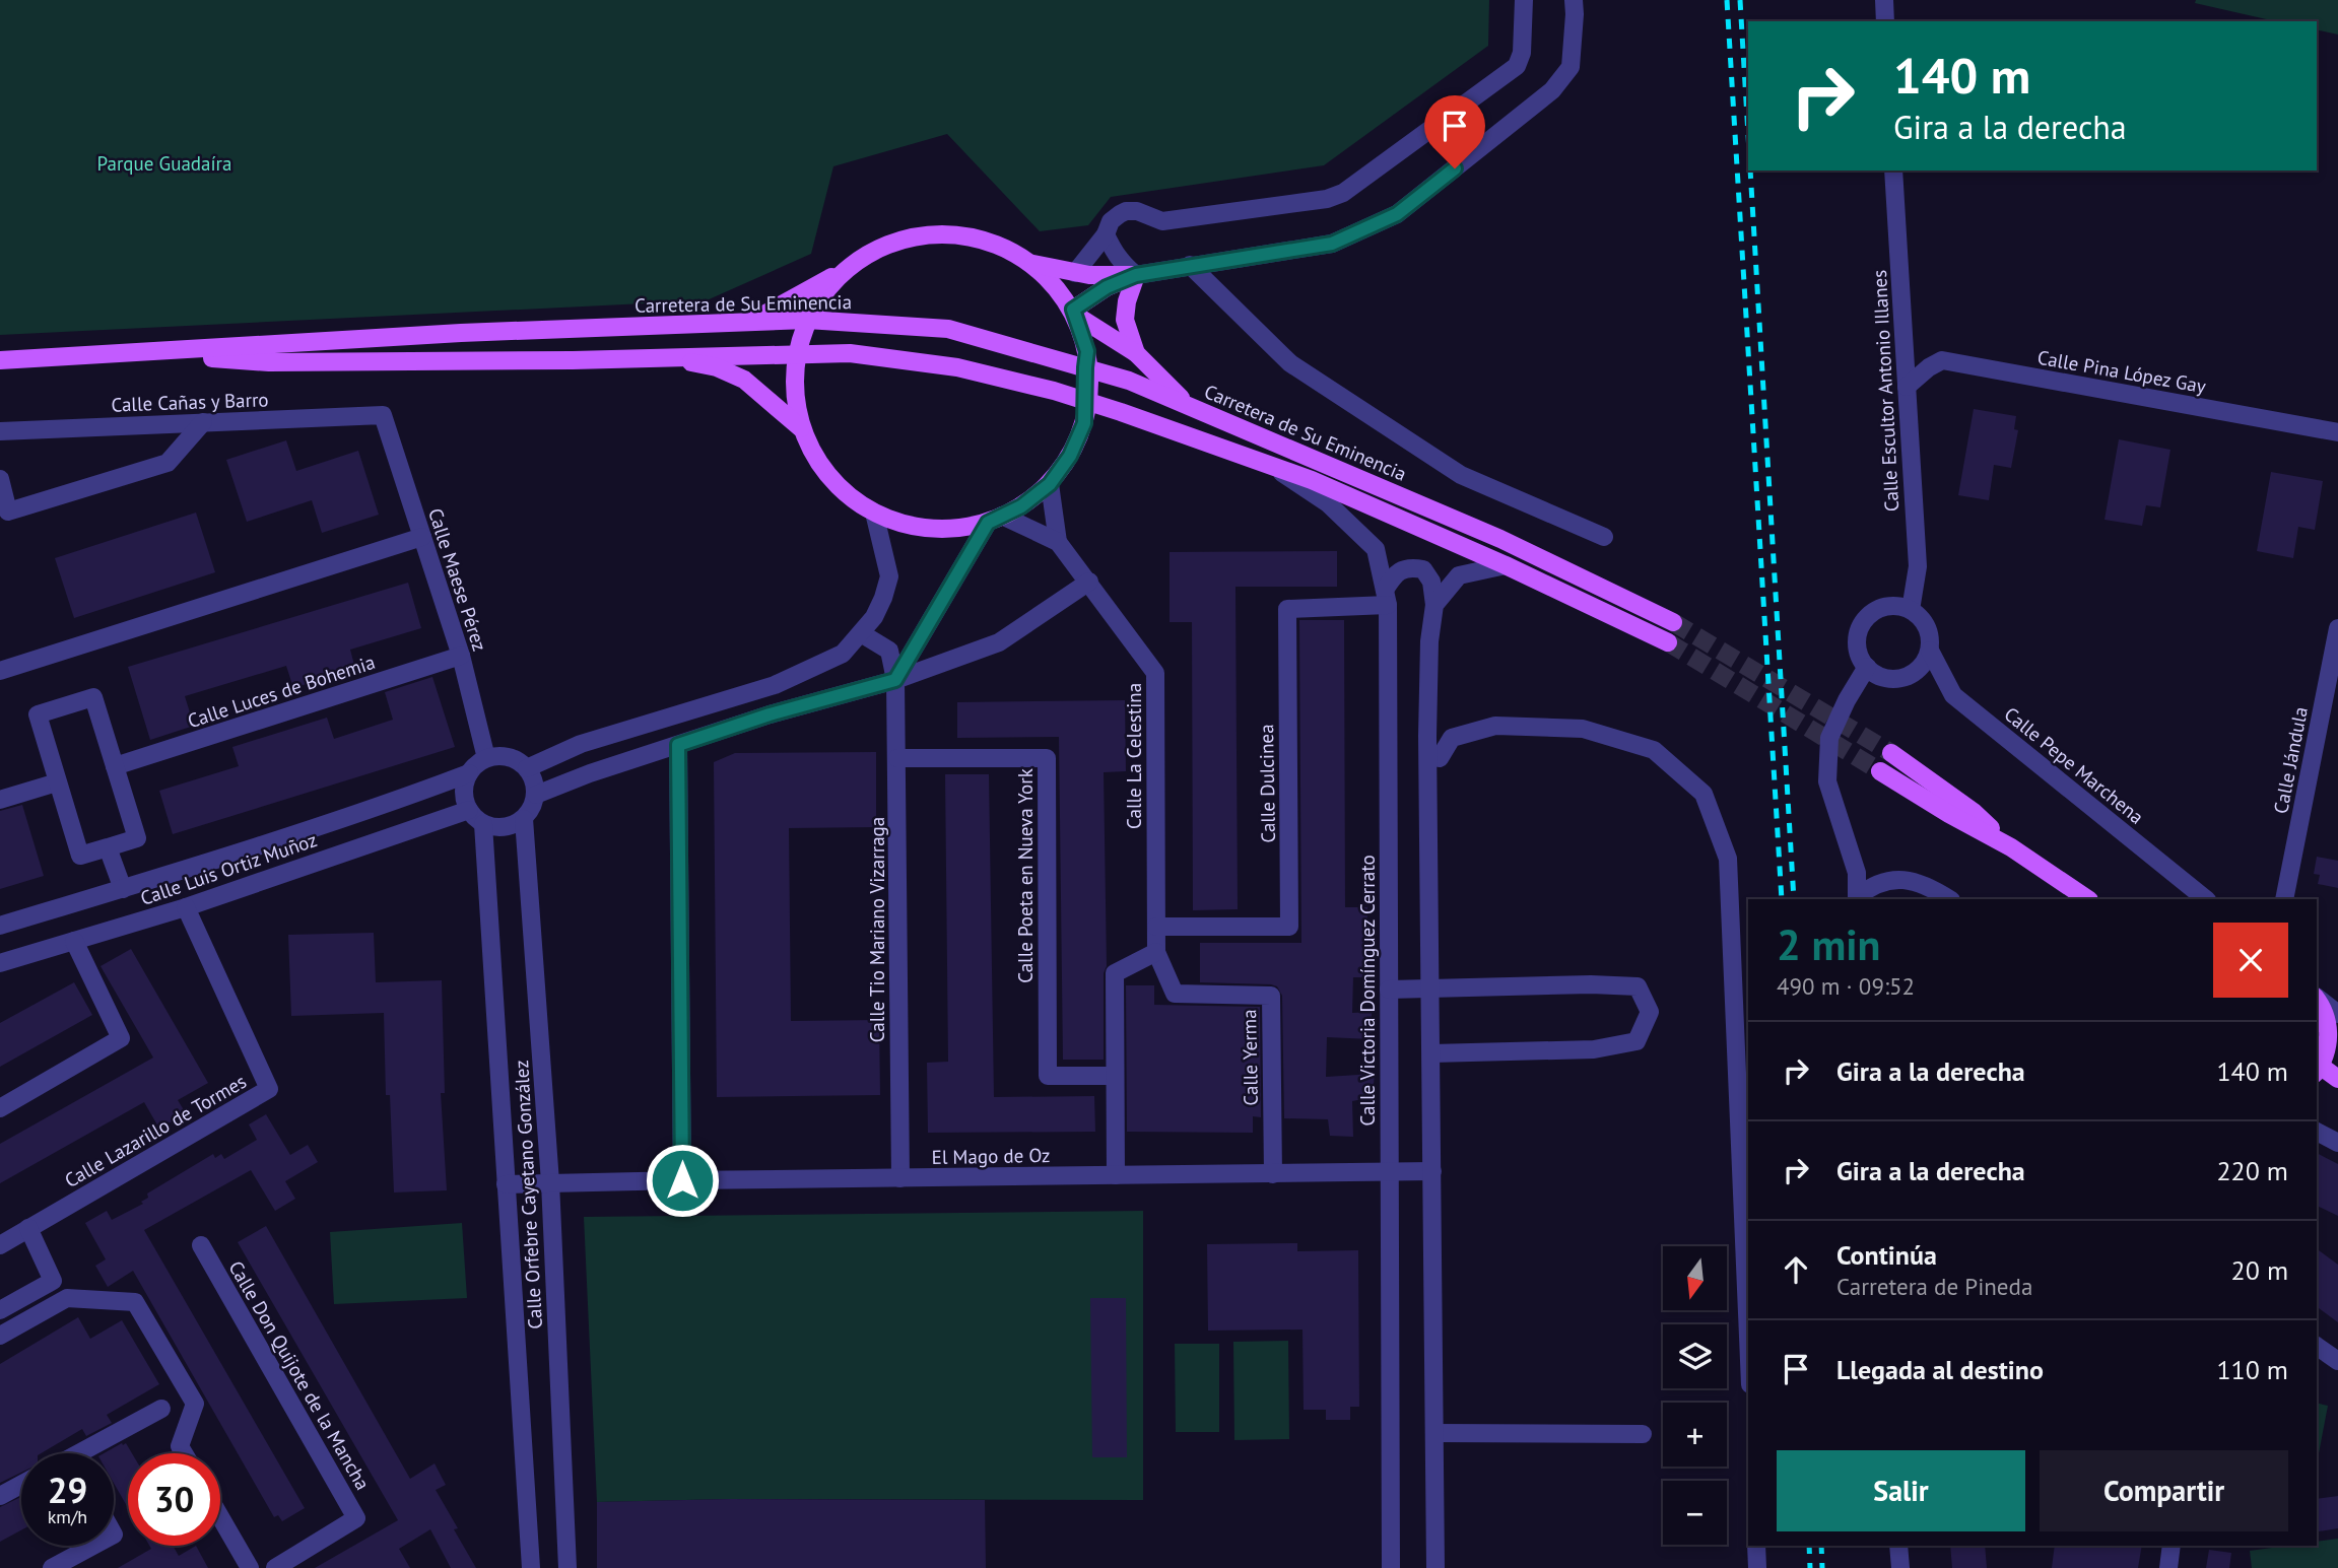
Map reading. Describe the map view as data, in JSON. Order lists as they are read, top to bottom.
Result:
{
  "streets": {
    "main road": ["Carretera de Su Eminencia"],
    "street": [
      "Calle Pina López Gay",
      "Calle Escultor Antonio Illanes",
      "Calle Cañas y Barro",
      "Calle Maese Pérez",
      "Calle Luces de Bohemia",
      "Calle La Celestina",
      "Calle Jándula",
      "Calle Pepe Marchena",
      "Calle Dulcinea",
      "Calle Luis Ortiz Muñoz",
      "Calle Poeta en Nueva York",
      "Calle Tio Mariano Vizarraga",
      "Calle Victoria Domínguez Cerrato",
      "Calle Yerma",
      "Calle Lazarillo de Tormes",
      "El Mago de Oz",
      "Calle Orfebre Cayetano González",
      "Calle Don Quijote de la Mancha"
    ]
  },
  "crossings": [
    ["Carretera de Su Eminencia", "Calle Victoria Domínguez Cerrato"],
    ["Calle Pina López Gay", "Calle Escultor Antonio Illanes"],
    ["Calle Escultor Antonio Illanes", "Calle Pepe Marchena"],
    ["Calle Cañas y Barro", "Calle Maese Pérez"],
    ["Calle Maese Pérez", "Calle Luces de Bohemia"],
    ["Calle Maese Pérez", "Calle Luis Ortiz Muñoz"],
    ["Calle Maese Pérez", "Calle Orfebre Cayetano González"],
    ["Calle La Celestina", "Calle Dulcinea"],
    ["Calle La Celestina", "Calle Yerma"],
    ["Calle Dulcinea", "Calle Victoria Domínguez Cerrato"],
    ["Calle Luis Ortiz Muñoz", "Calle Lazarillo de Tormes"],
    ["Calle Luis Ortiz Muñoz", "Calle Orfebre Cayetano González"],
    ["Calle Poeta en Nueva York", "Calle Tio Mariano Vizarraga"],
    ["Calle Tio Mariano Vizarraga", "El Mago de Oz"],
    ["Calle Victoria Domínguez Cerrato", "El Mago de Oz"],
    ["Calle Yerma", "El Mago de Oz"],
    ["El Mago de Oz", "Calle Orfebre Cayetano González"]
  ],
  "parks": ["Parque Guadaíra"],
  "north": "bottom",
  "page": {
    "turn": ["140 m", "Gira a la derecha"],
    "heading": ["2 min", "490 m · 09:52"],
    "list": [
      {
        "name": "Gira a la derecha",
        "value": "140 m"
      },
      {
        "name": "Gira a la derecha",
        "value": "220 m"
      },
      {
        "name": "Continúa",
        "note": "Carretera de Pineda",
        "value": "20 m"
      },
      {
        "name": "Llegada al destino",
        "value": "110 m"
      }
    ],
    "map_buttons": ["+", "−"],
    "buttons": ["Salir", "Compartir"],
    "speed": "29 km/h",
    "limit": "30"
  }
}
